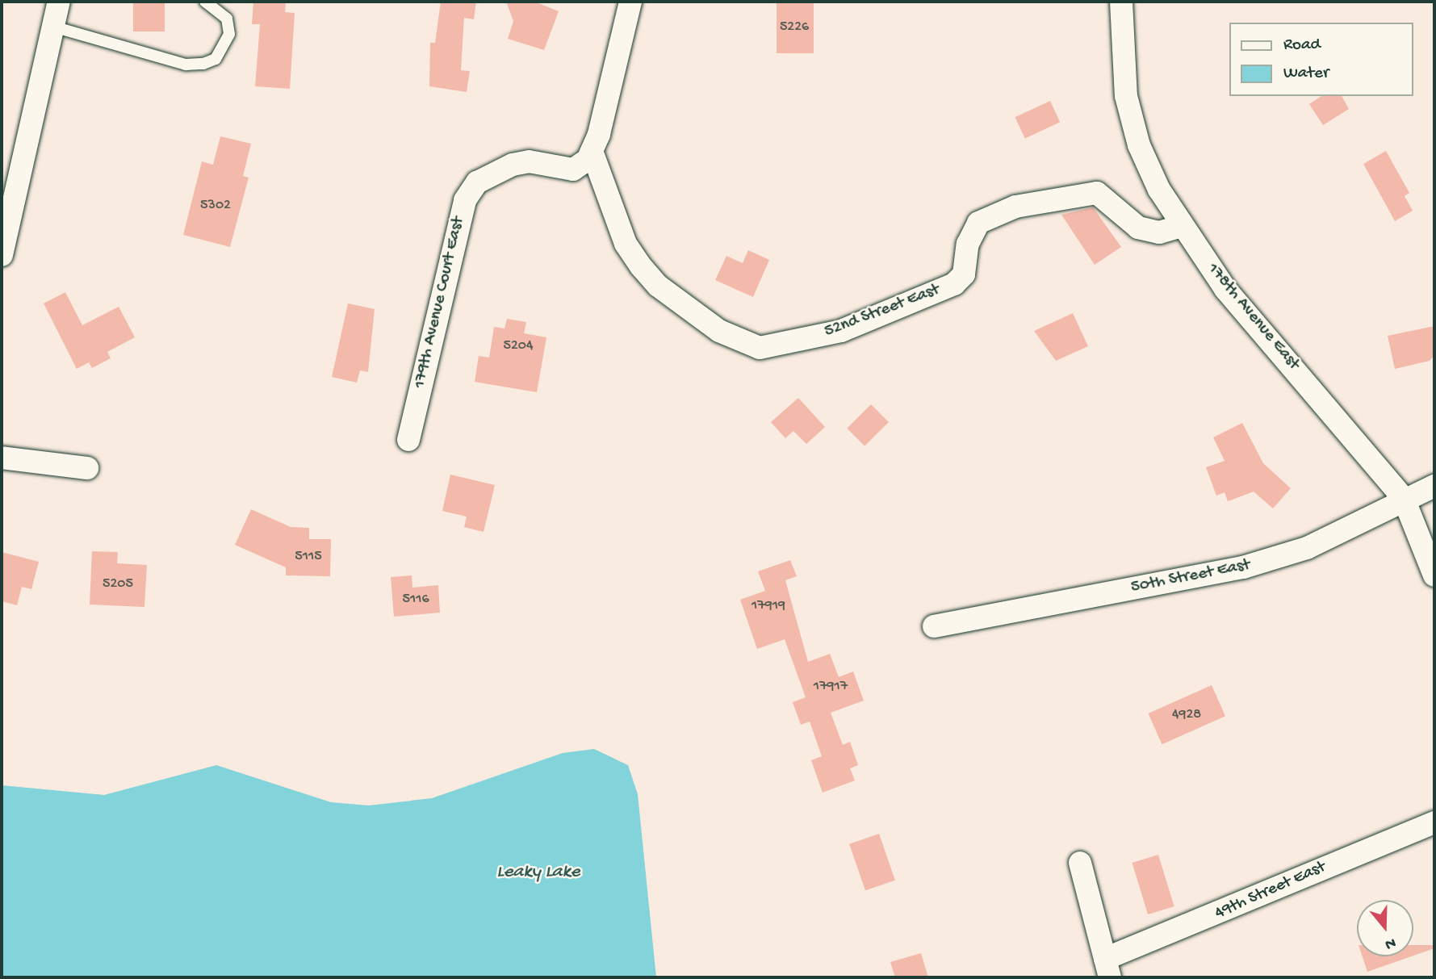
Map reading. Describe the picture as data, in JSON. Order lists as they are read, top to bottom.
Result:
{
  "streets": {
    "street": [
      "179th Avenue Court East",
      "52nd Street East",
      "178th Avenue East",
      "50th Street East",
      "49th Street East"
    ]
  },
  "crossings": [
    ["179th Avenue Court East", "52nd Street East"],
    ["52nd Street East", "178th Avenue East"],
    ["178th Avenue East", "50th Street East"]
  ],
  "water": ["Leaky Lake"],
  "house_numbers": [
    "5226",
    "5302",
    "5204",
    "5115",
    "5205",
    "5116",
    "17919",
    "17917",
    "4928"
  ],
  "legend": ["Road", "Water"],
  "north": "bottom"
}
